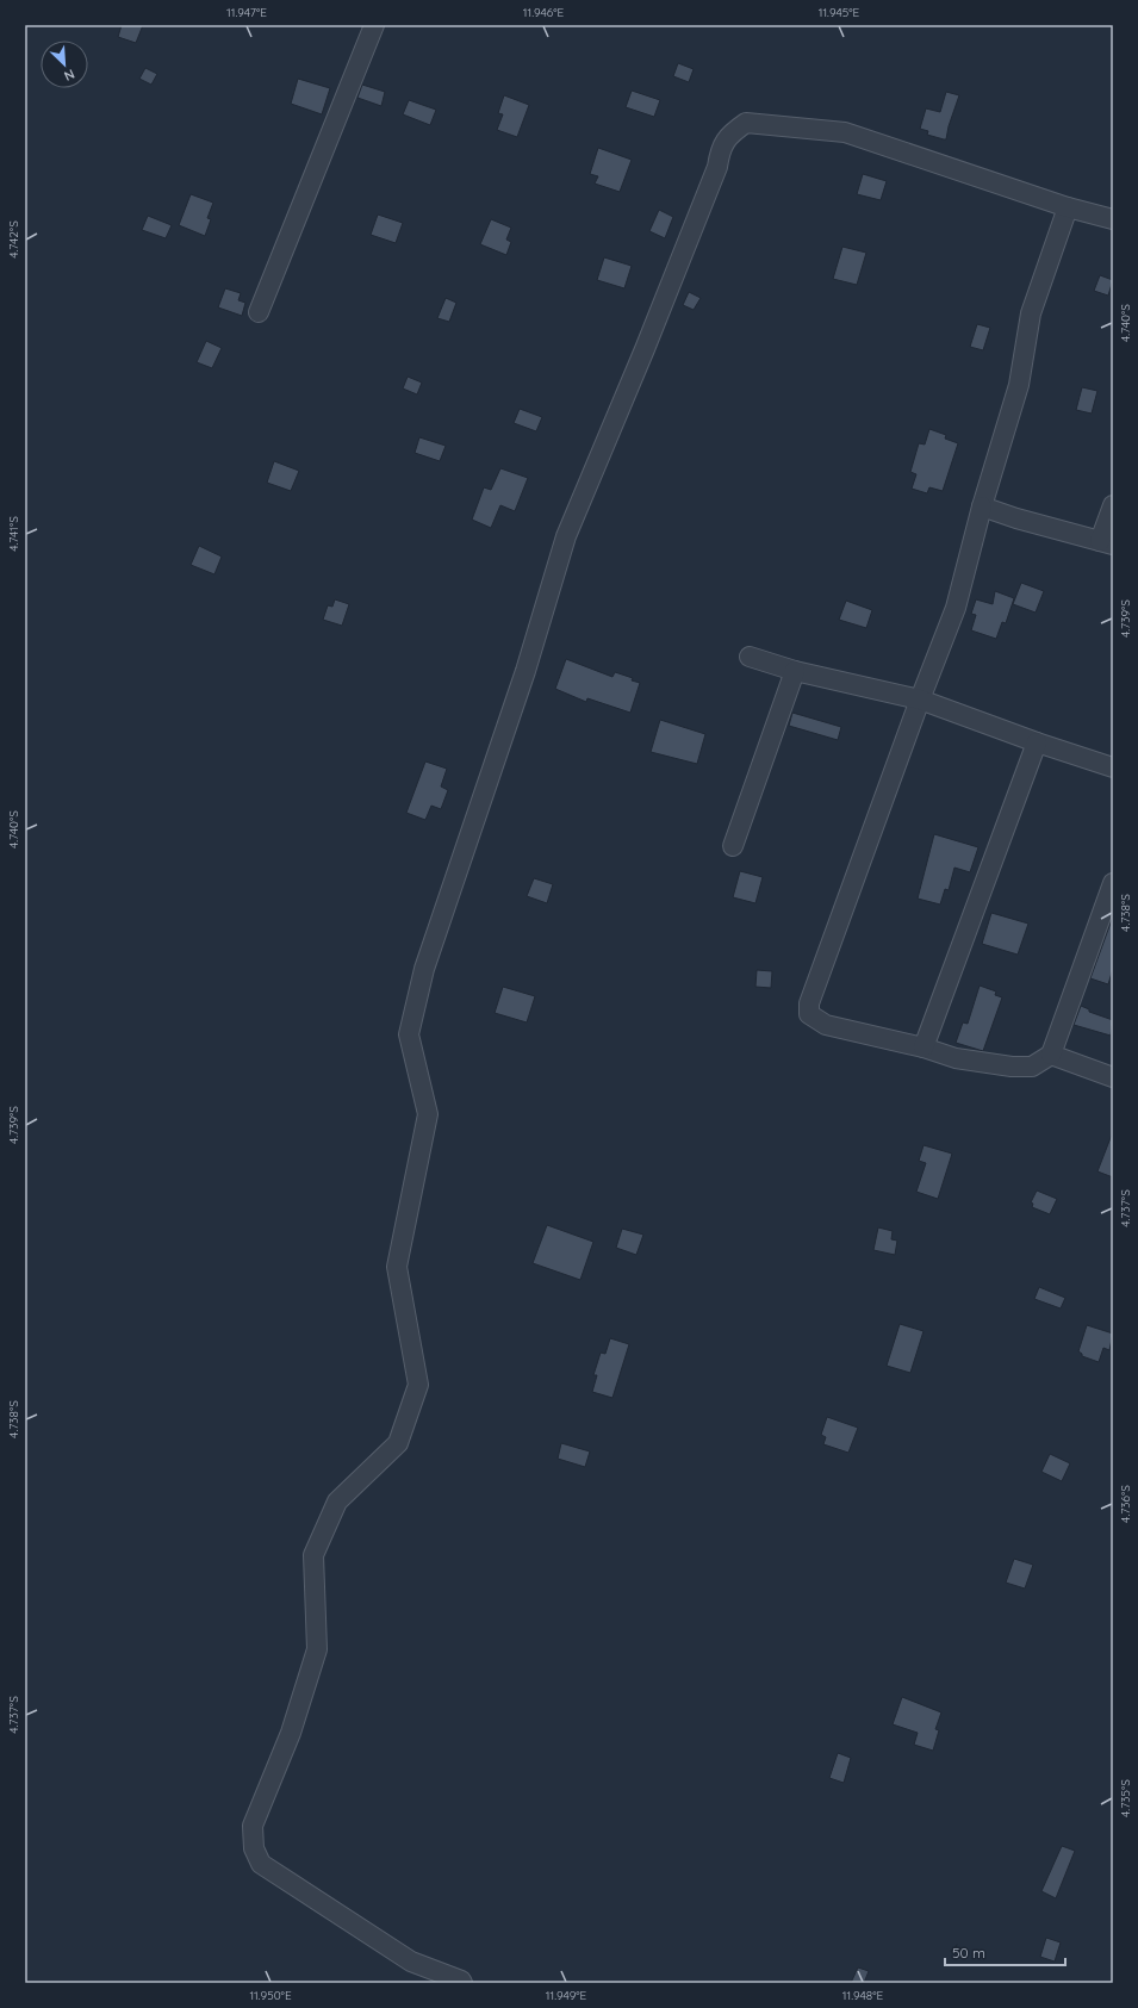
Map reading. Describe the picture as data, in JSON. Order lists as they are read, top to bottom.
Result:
{
  "scale_bar": "50 m",
  "north": "bottom right",
  "coordinates": [
    "11.947°E",
    "11.946°E",
    "11.945°E",
    "4.742°S",
    "4.740°S",
    "4.741°S",
    "4.739°S",
    "4.738°S",
    "4.737°S",
    "4.736°S",
    "4.735°S",
    "11.950°E",
    "11.949°E",
    "11.948°E"
  ]
}
